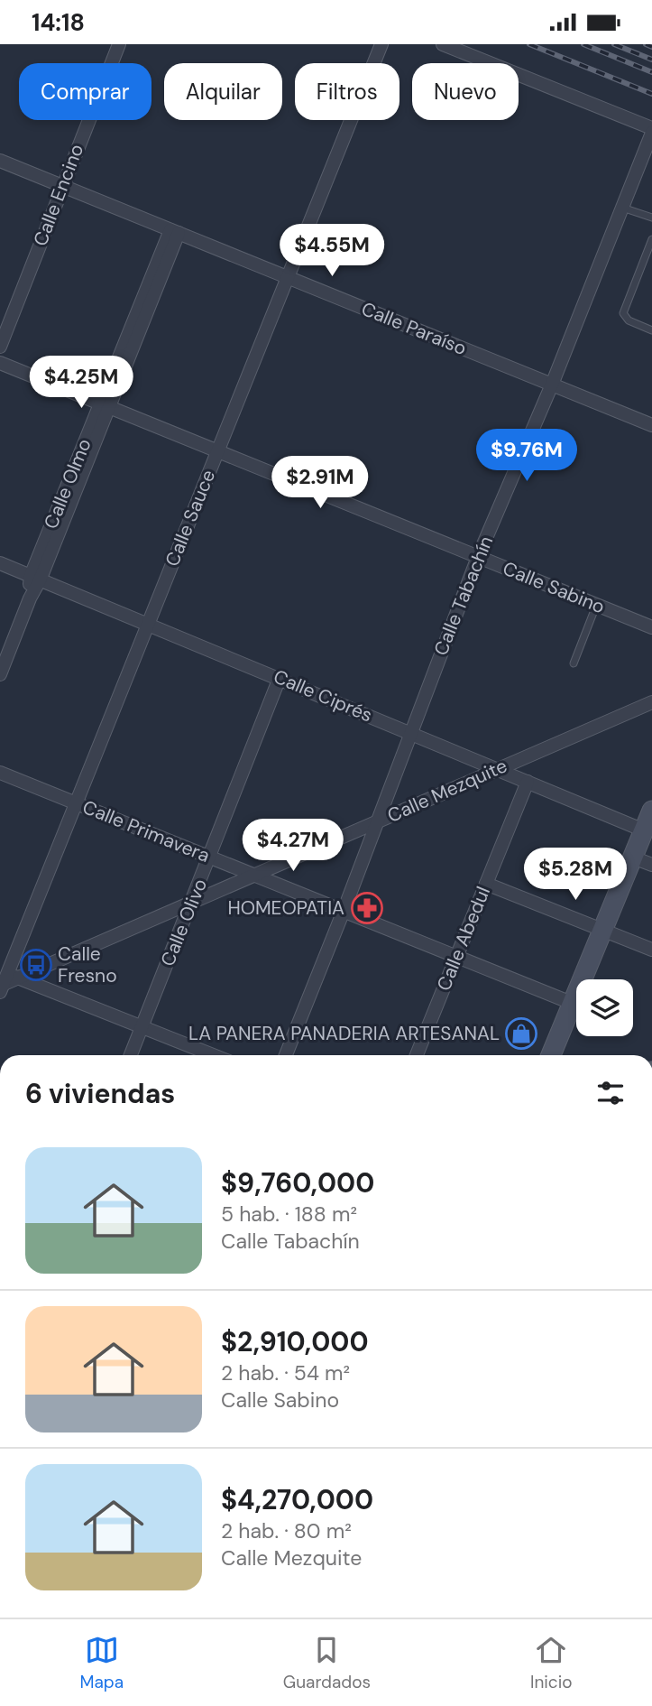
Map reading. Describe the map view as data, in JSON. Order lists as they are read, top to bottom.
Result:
{
  "streets": {
    "street": [
      "Calle Encino",
      "Calle Paraíso",
      "Calle Olmo",
      "Calle Sauce",
      "Calle Sabino",
      "Calle Tabachín",
      "Calle Ciprés",
      "Calle Mezquite",
      "Calle Primavera",
      "Calle Olivo",
      "Calle Abedul"
    ]
  },
  "crossings": [
    ["Calle Encino", "Calle Paraíso"],
    ["Calle Paraíso", "Calle Olmo"],
    ["Calle Paraíso", "Calle Sauce"],
    ["Calle Paraíso", "Calle Tabachín"],
    ["Calle Olmo", "Calle Sabino"],
    ["Calle Olmo", "Calle Ciprés"],
    ["Calle Sauce", "Calle Sabino"],
    ["Calle Sauce", "Calle Ciprés"],
    ["Calle Sauce", "Calle Mezquite"],
    ["Calle Sauce", "Calle Primavera"],
    ["Calle Sabino", "Calle Tabachín"],
    ["Calle Tabachín", "Calle Ciprés"],
    ["Calle Tabachín", "Calle Mezquite"],
    ["Calle Tabachín", "Calle Primavera"],
    ["Calle Ciprés", "Calle Mezquite"],
    ["Calle Ciprés", "Calle Olivo"],
    ["Calle Ciprés", "Calle Abedul"],
    ["Calle Mezquite", "Calle Primavera"],
    ["Calle Mezquite", "Calle Olivo"],
    ["Calle Primavera", "Calle Olivo"],
    ["Calle Primavera", "Calle Abedul"]
  ],
  "places": {
    "pharmacy": ["HOMEOPATIA"],
    "bus stop": ["Calle Fresno"],
    "shop": ["LA PANERA PANADERIA ARTESANAL"]
  },
  "page": {
    "status": "14:18",
    "chip": [
      "Comprar",
      "Alquilar",
      "Filtros",
      "Nuevo"
    ],
    "price": [
      "$4.55M",
      "$4.25M",
      "$9.76M",
      "$2.91M",
      "$4.27M",
      "$5.28M"
    ],
    "heading": "6 viviendas",
    "list": [
      {
        "name": "$9,760,000",
        "note": "5 hab. · 188 m² · Calle Tabachín"
      },
      {
        "name": "$2,910,000",
        "note": "2 hab. · 54 m² · Calle Sabino"
      },
      {
        "name": "$4,270,000",
        "note": "2 hab. · 80 m² · Calle Mezquite"
      }
    ],
    "tabs": ["Mapa", "Guardados", "Inicio"]
  }
}
